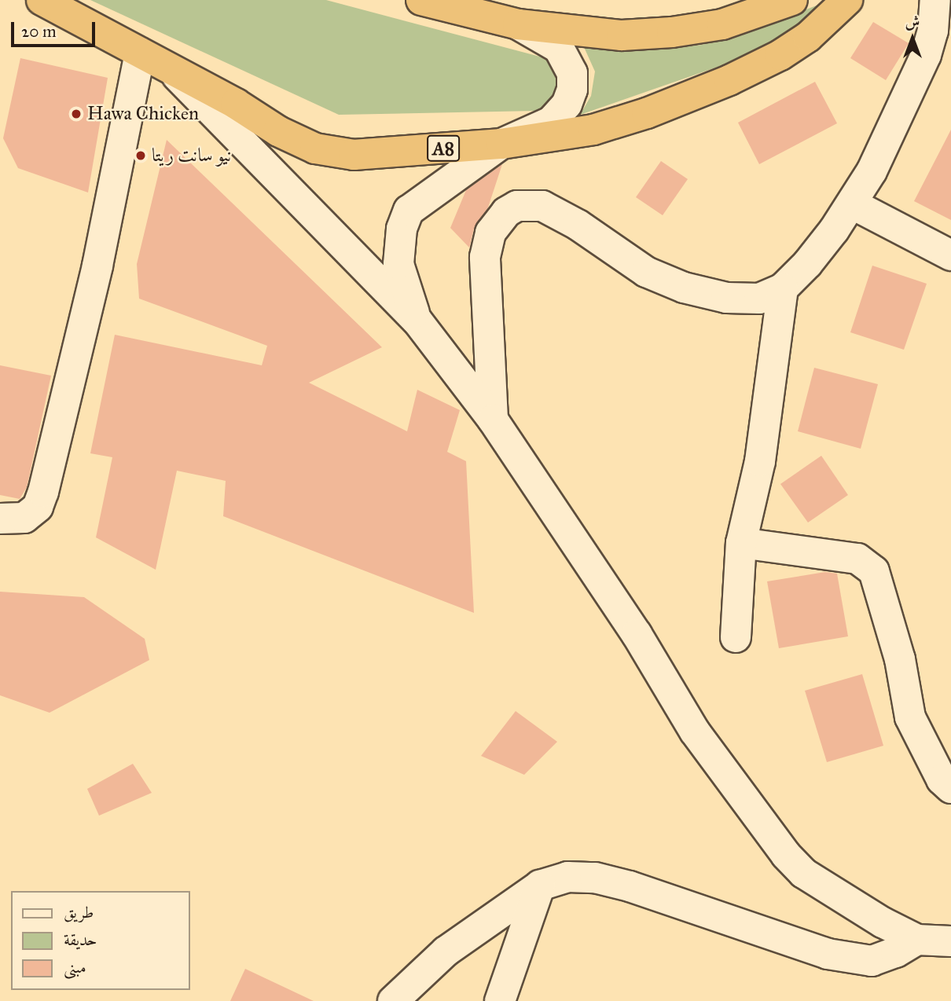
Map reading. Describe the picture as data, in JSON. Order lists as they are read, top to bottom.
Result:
{
  "streets": {
    "highway": ["A8"]
  },
  "places": ["Hawa Chicken", "نيو سانت ريتا"],
  "legend": ["طريق", "حديقة", "مبنى"],
  "scale_bar": "20 m",
  "north": "top"
}
